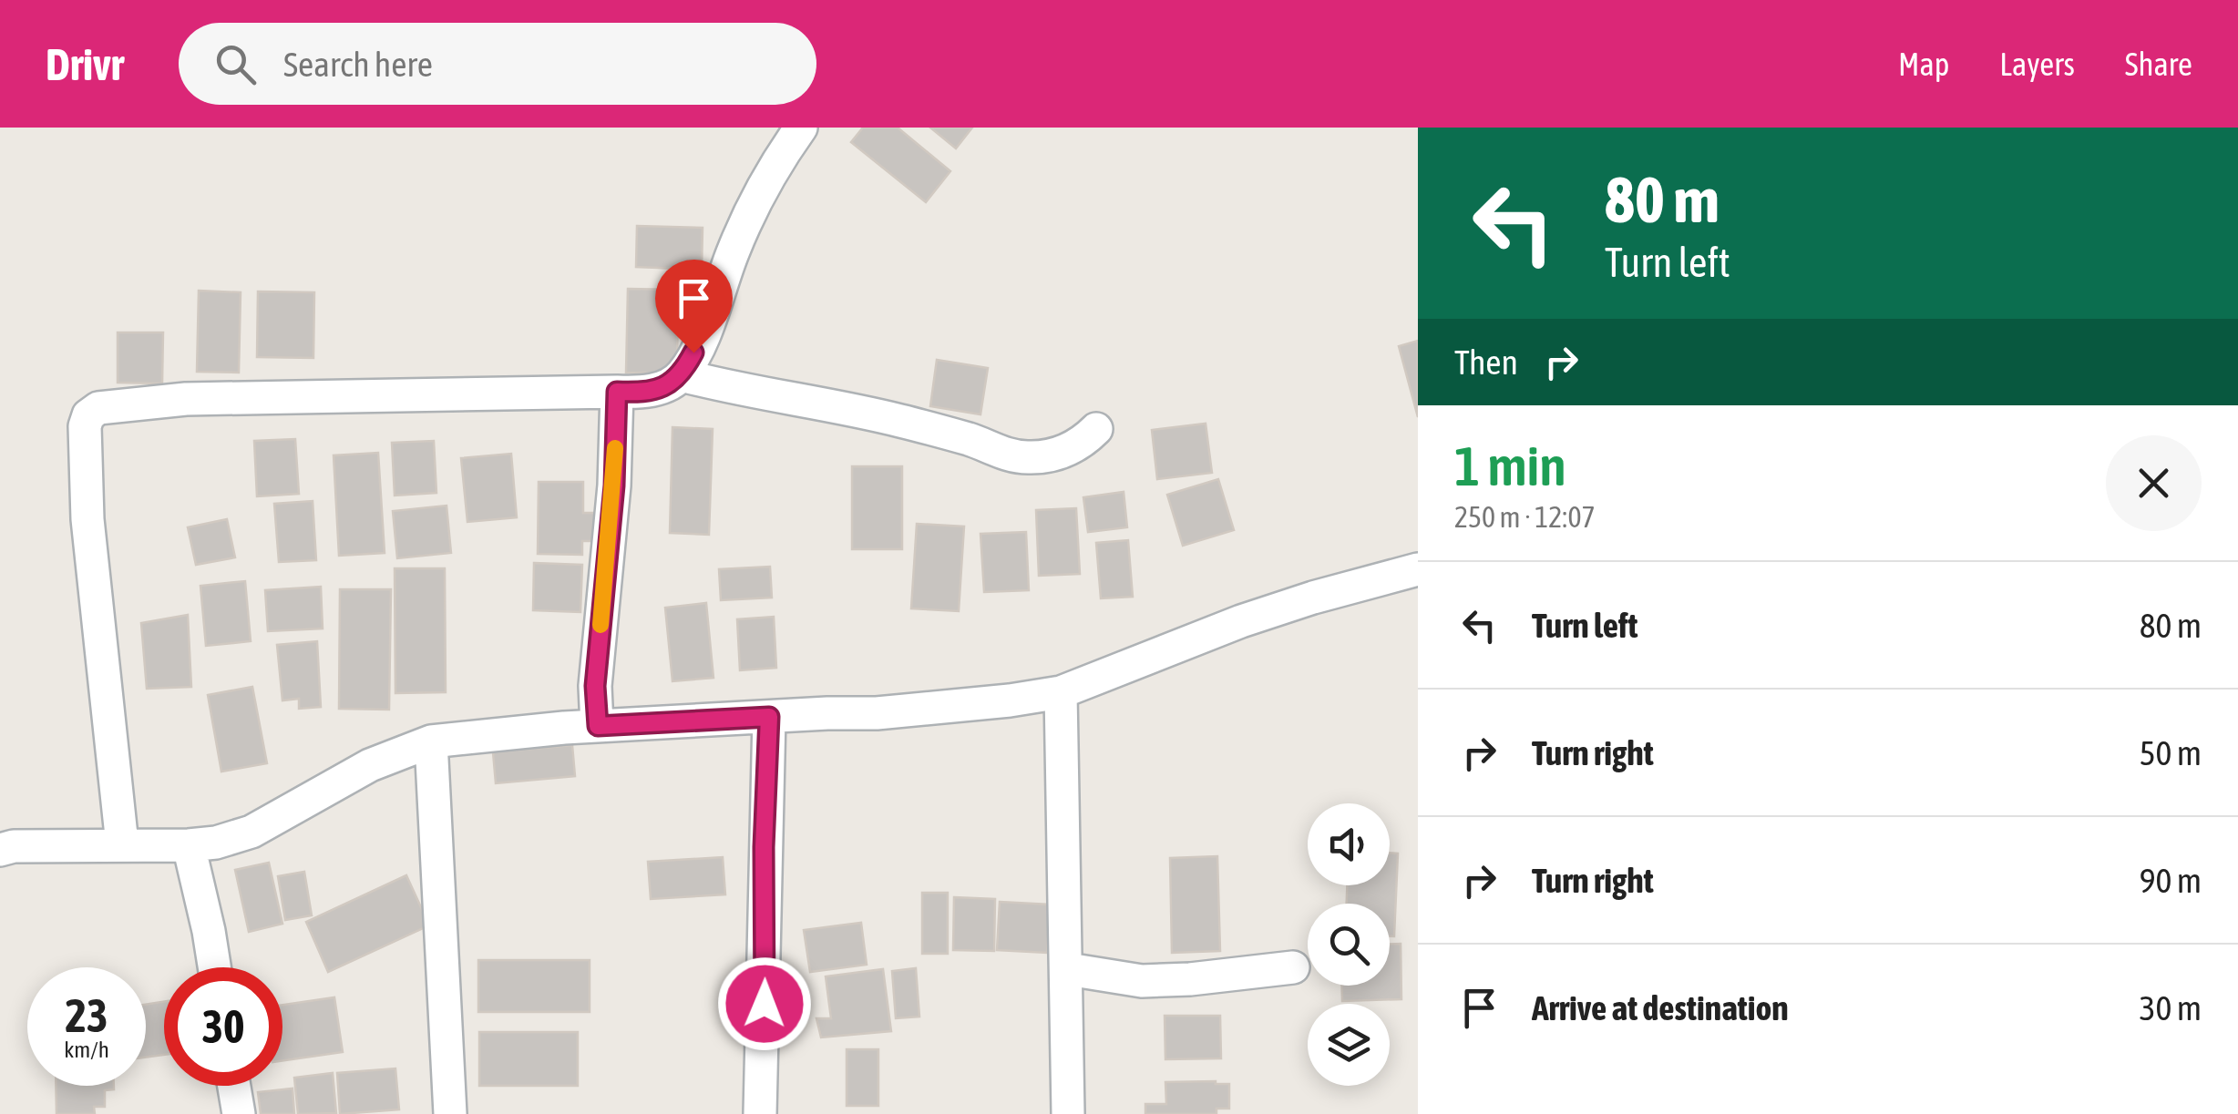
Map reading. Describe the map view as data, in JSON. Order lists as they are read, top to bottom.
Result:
{
  "page": {
    "header": "Drivr",
    "search": "Search here",
    "nav": ["Map", "Layers", "Share"],
    "turn": ["80 m", "Turn left"],
    "then": "Then",
    "heading": ["1 min", "250 m · 12:07"],
    "list": [
      {
        "name": "Turn left",
        "value": "80 m"
      },
      {
        "name": "Turn right",
        "value": "50 m"
      },
      {
        "name": "Turn right",
        "value": "90 m"
      },
      {
        "name": "Arrive at destination",
        "value": "30 m"
      }
    ],
    "speed": "23 km/h",
    "limit": "30"
  }
}
